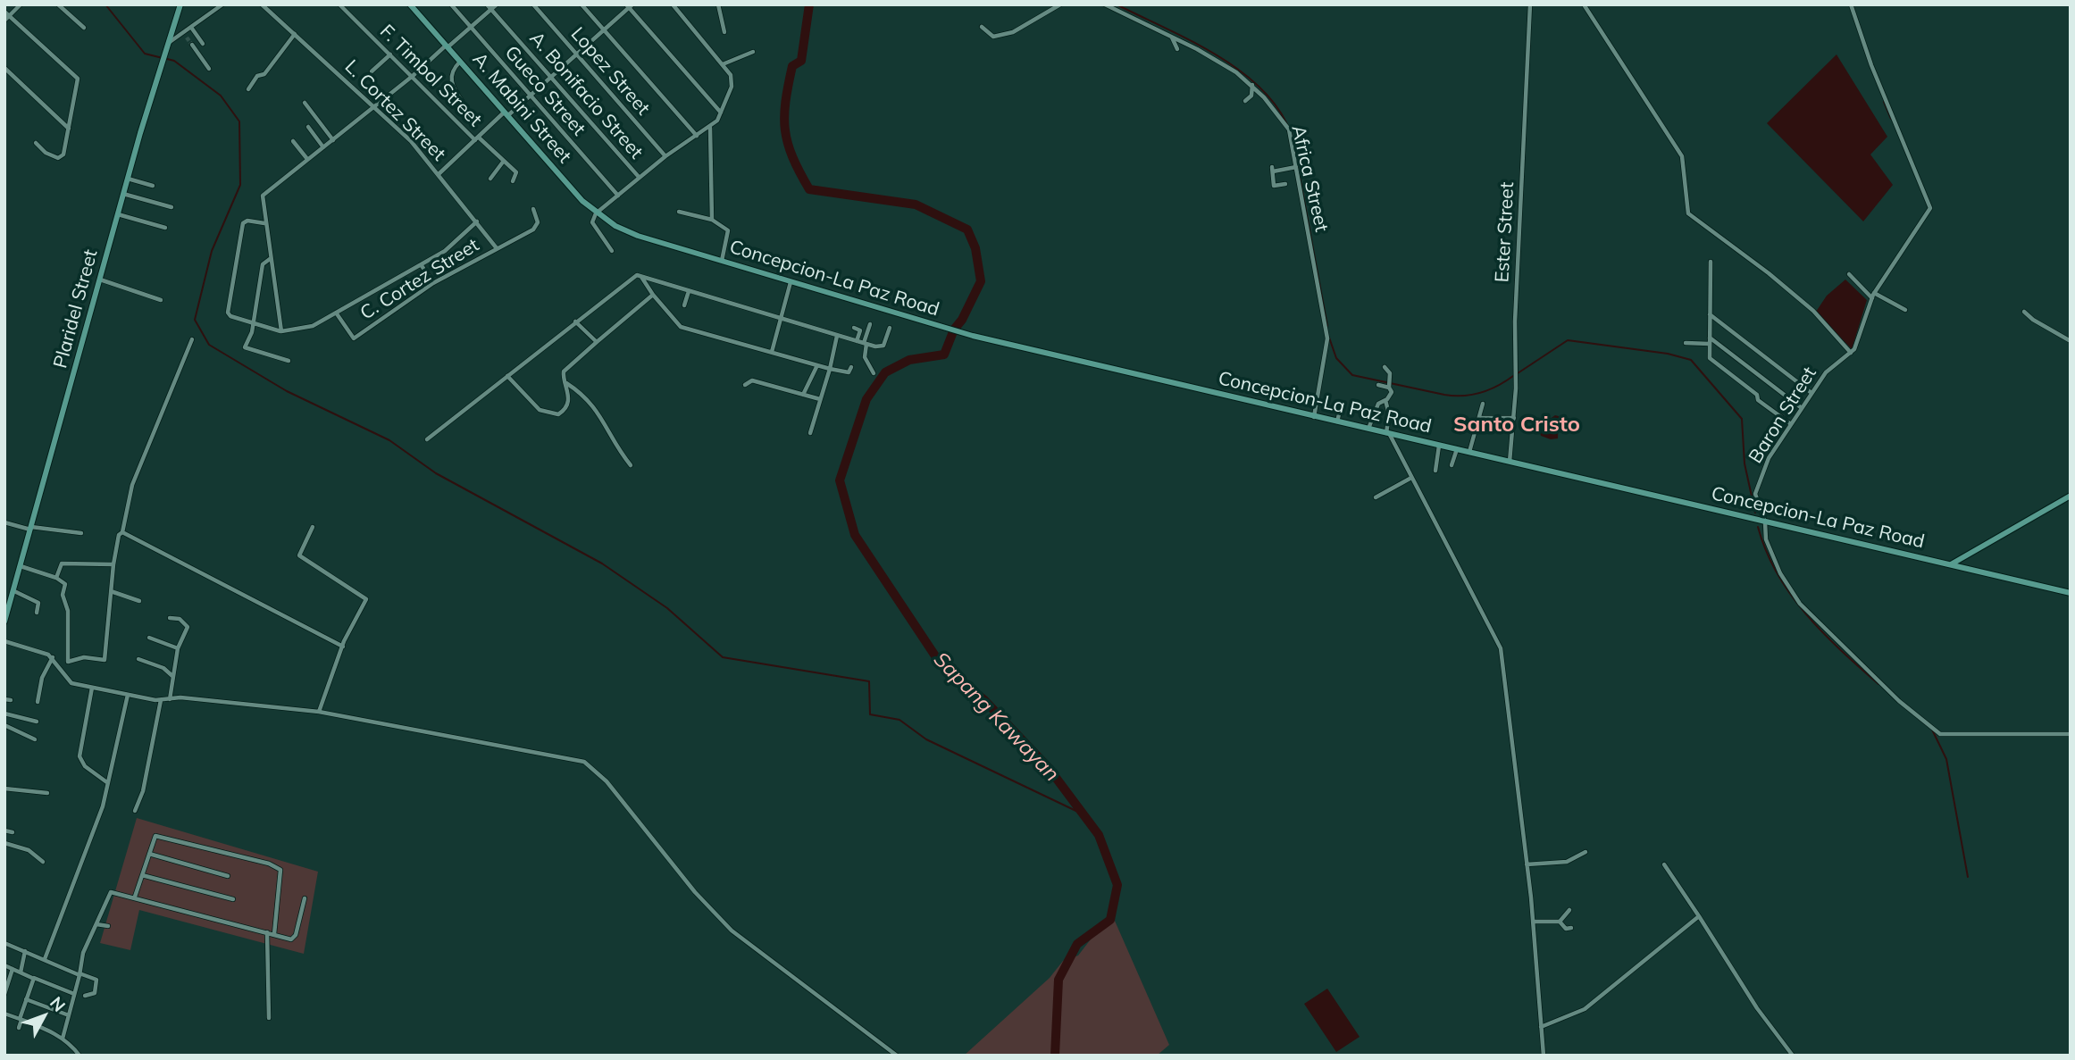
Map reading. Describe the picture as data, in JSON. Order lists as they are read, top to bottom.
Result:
{
  "streets": {
    "main road": ["A. Mabini Street", "Concepcion-La Paz Road", "Plaridel Street"],
    "street": [
      "Lopez Street",
      "F. Timbol Street",
      "Gueco Street",
      "A. Bonifacio Street",
      "L. Cortez Street",
      "Africa Street",
      "Ester Street",
      "C. Cortez Street",
      "Baron Street"
    ]
  },
  "crossings": [
    ["A. Mabini Street", "Concepcion-La Paz Road"],
    ["L. Cortez Street", "C. Cortez Street"],
    ["Africa Street", "Concepcion-La Paz Road"],
    ["Ester Street", "Concepcion-La Paz Road"],
    ["Concepcion-La Paz Road", "Baron Street"]
  ],
  "districts": ["Santo Cristo"],
  "water": ["Sapang Kawayan"],
  "north": "top right"
}
